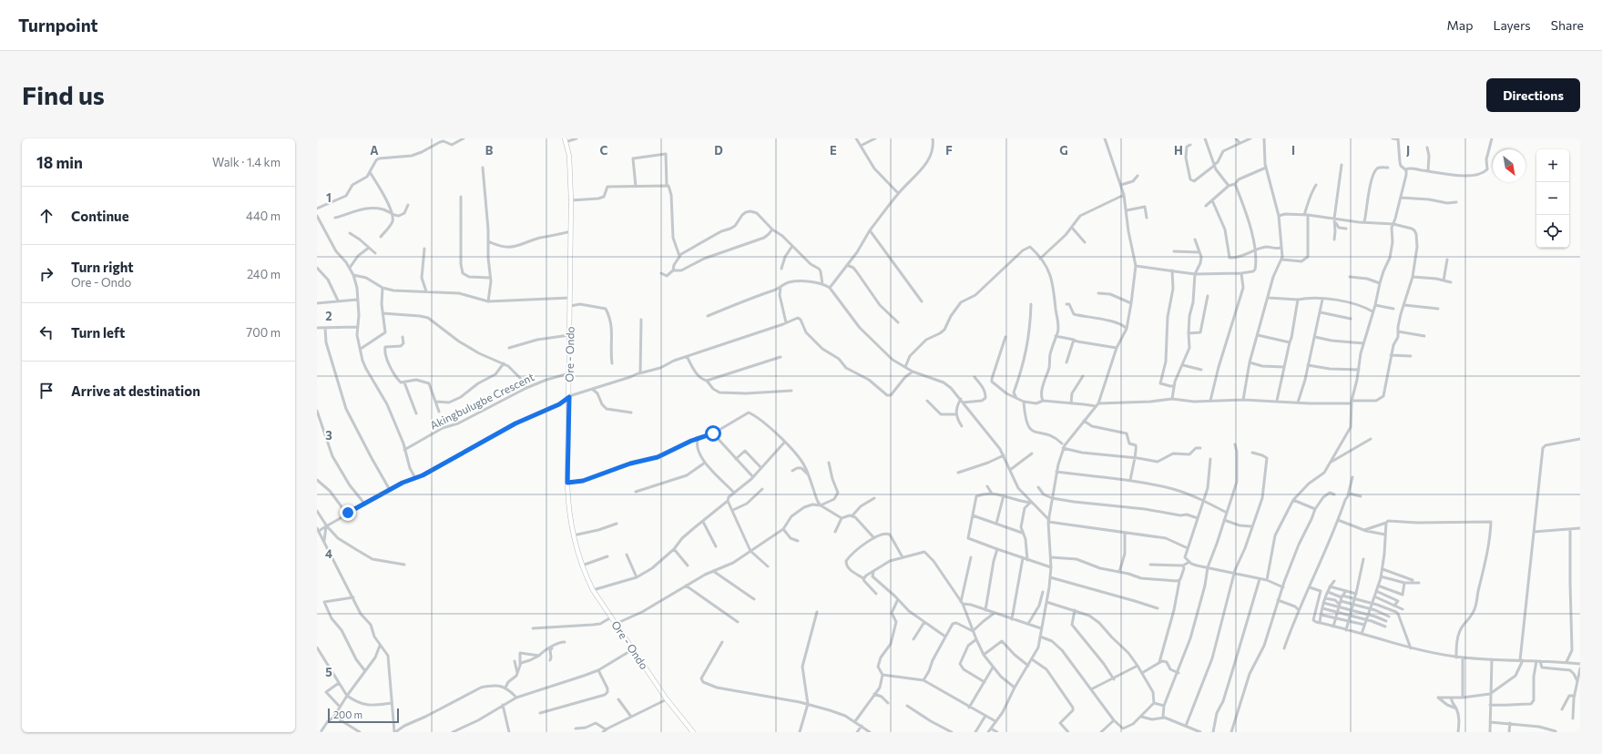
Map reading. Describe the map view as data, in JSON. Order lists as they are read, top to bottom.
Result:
{
  "streets": {
    "main road": ["Ore - Ondo"],
    "street": ["Akingbulugbe Crescent"]
  },
  "crossings": [
    ["Ore - Ondo", "Akingbulugbe Crescent"]
  ],
  "scale_bar": "200 m",
  "north": "bottom right",
  "page": {
    "header": "Turnpoint",
    "nav": ["Map", "Layers", "Share"],
    "buttons": "Directions",
    "title": "Find us",
    "heading": ["18 min", "Walk · 1.4 km"],
    "map_buttons": ["+", "−"],
    "list": [
      ["Continue", "440 m"],
      ["Turn right", "Ore - Ondo", "240 m"],
      ["Turn left", "700 m"],
      "Arrive at destination"
    ],
    "scale": "200 m"
  },
  "grid": {
    "columns": [
      "A",
      "B",
      "C",
      "D",
      "E",
      "F",
      "G",
      "H",
      "I",
      "J"
    ],
    "rows": [
      "1",
      "2",
      "3",
      "4",
      "5"
    ]
  }
}
